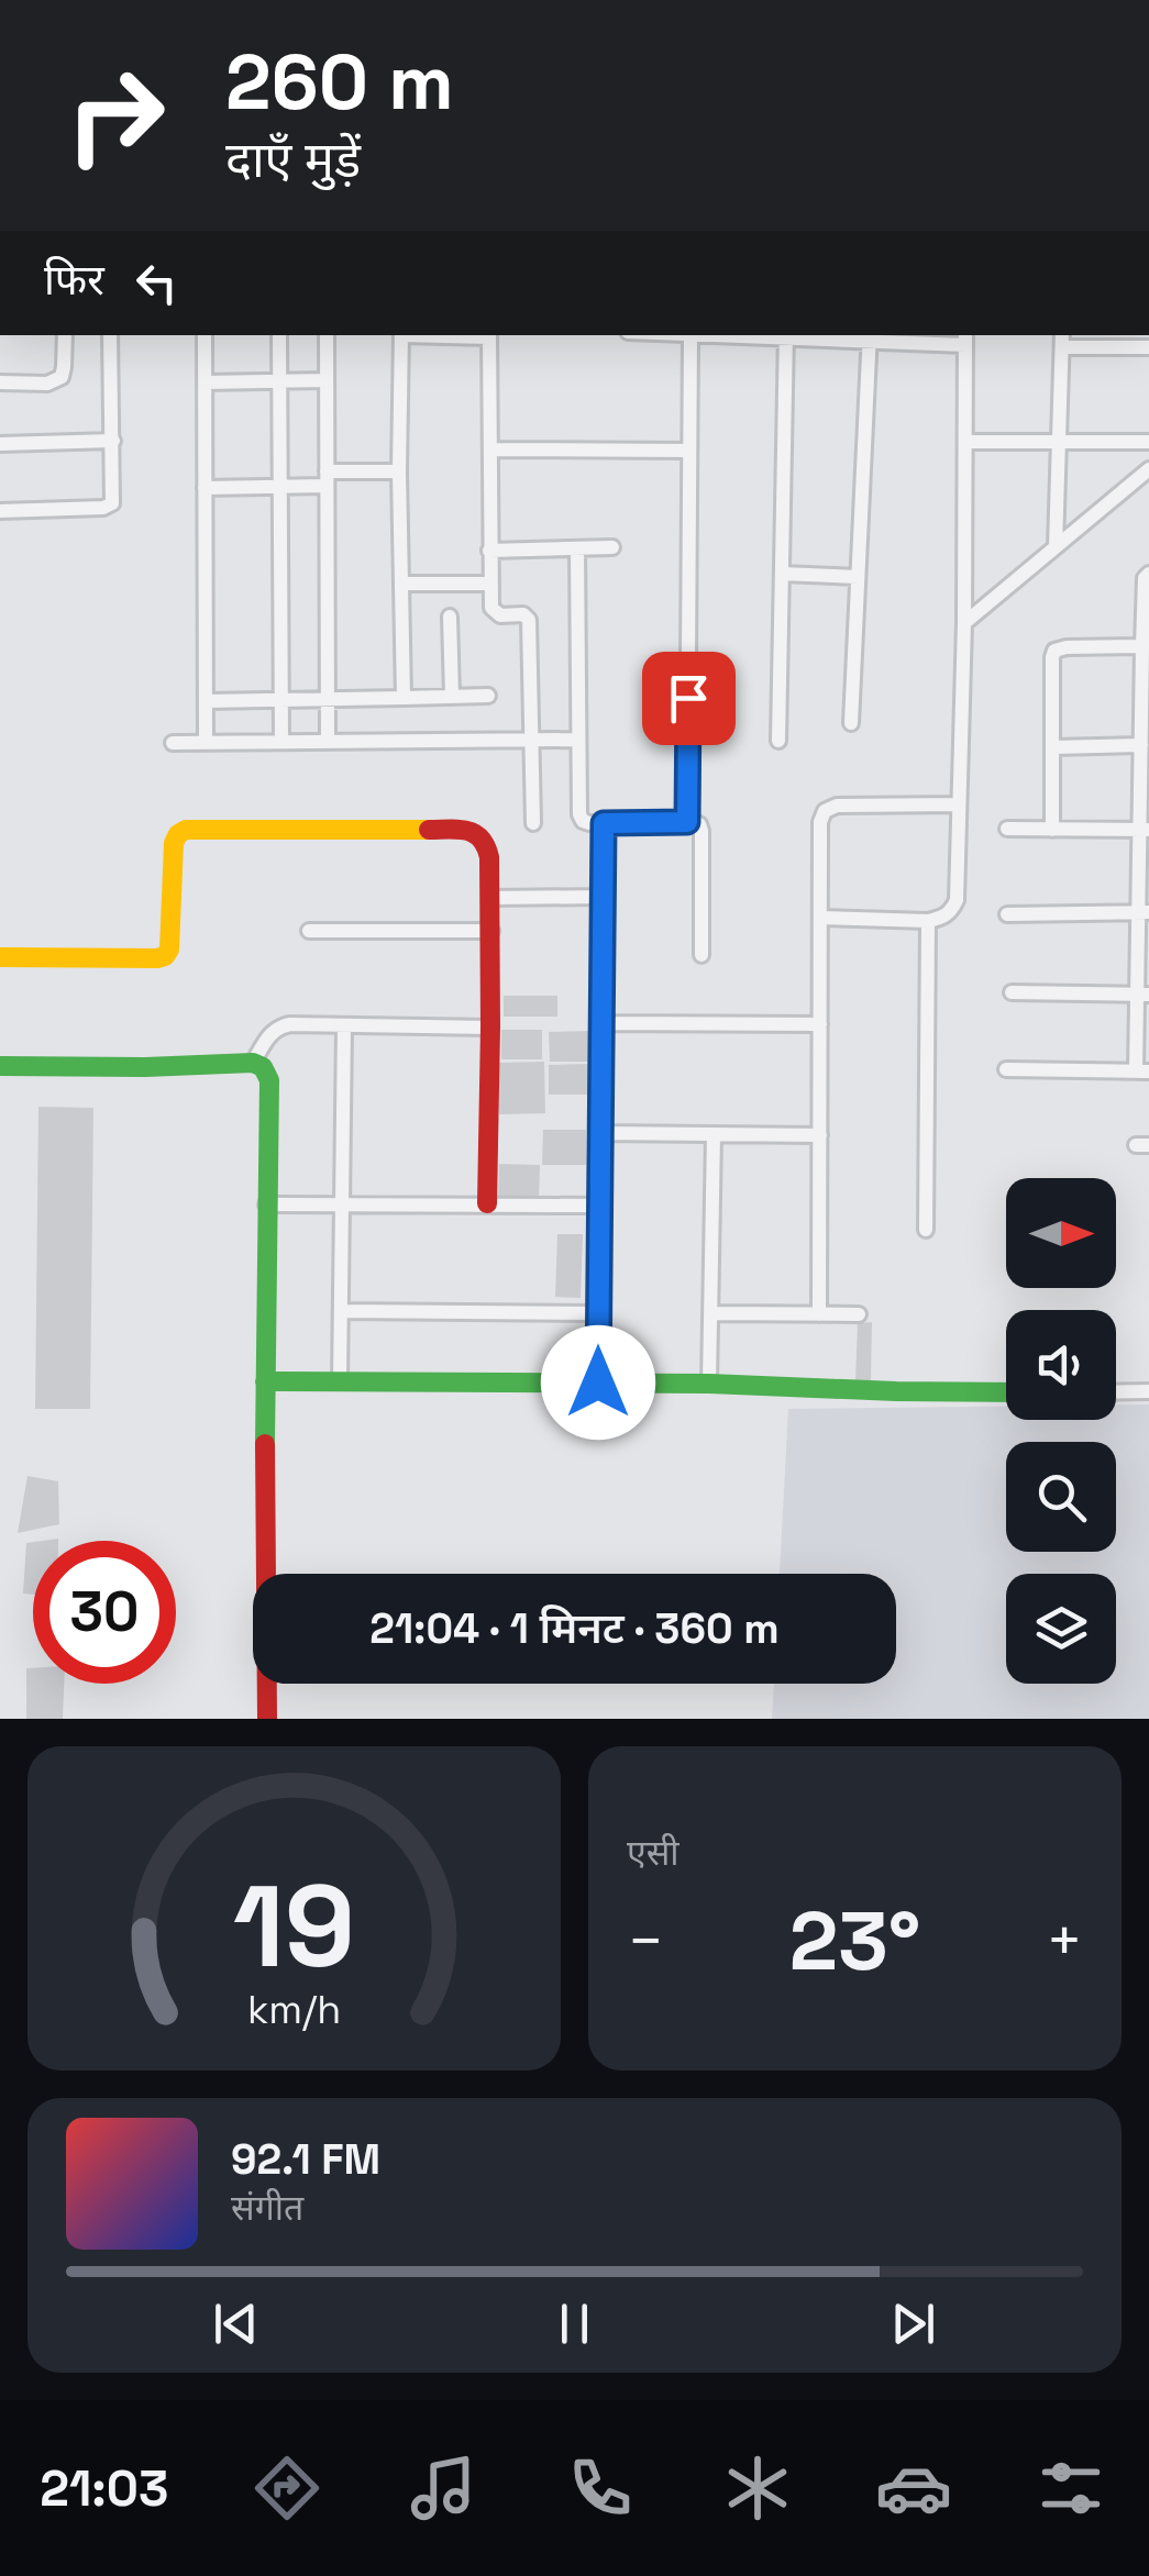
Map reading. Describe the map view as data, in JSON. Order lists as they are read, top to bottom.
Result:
{
  "north": "right",
  "page": {
    "turn": ["260 m", "दाएँ मुड़ें"],
    "then": "फिर",
    "limit": "30",
    "trip": "21:04 · 1 मिनट · 360 m",
    "tile": "एसी",
    "heat": ["−", "23°", "+"],
    "song": ["92.1 FM", "संगीत"],
    "tabs": "21:03",
    "gauge": ["19", "km/h"]
  }
}
